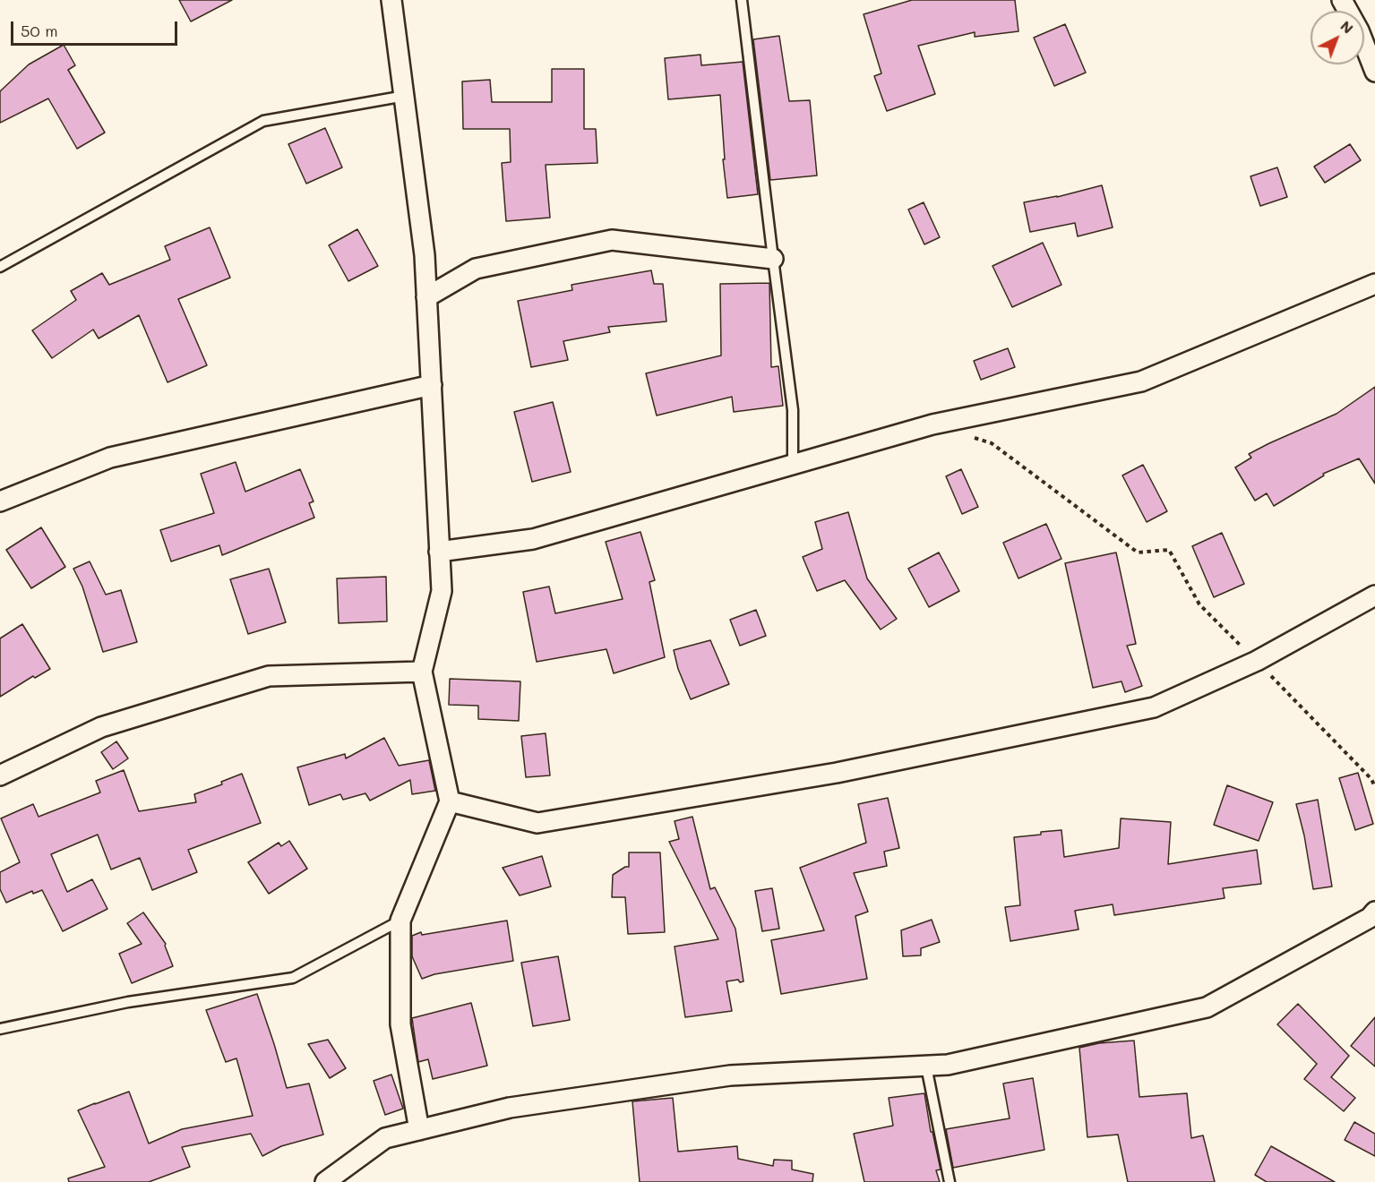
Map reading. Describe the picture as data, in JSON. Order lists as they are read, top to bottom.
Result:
{
  "scale_bar": "50 m",
  "north": "top right"
}
